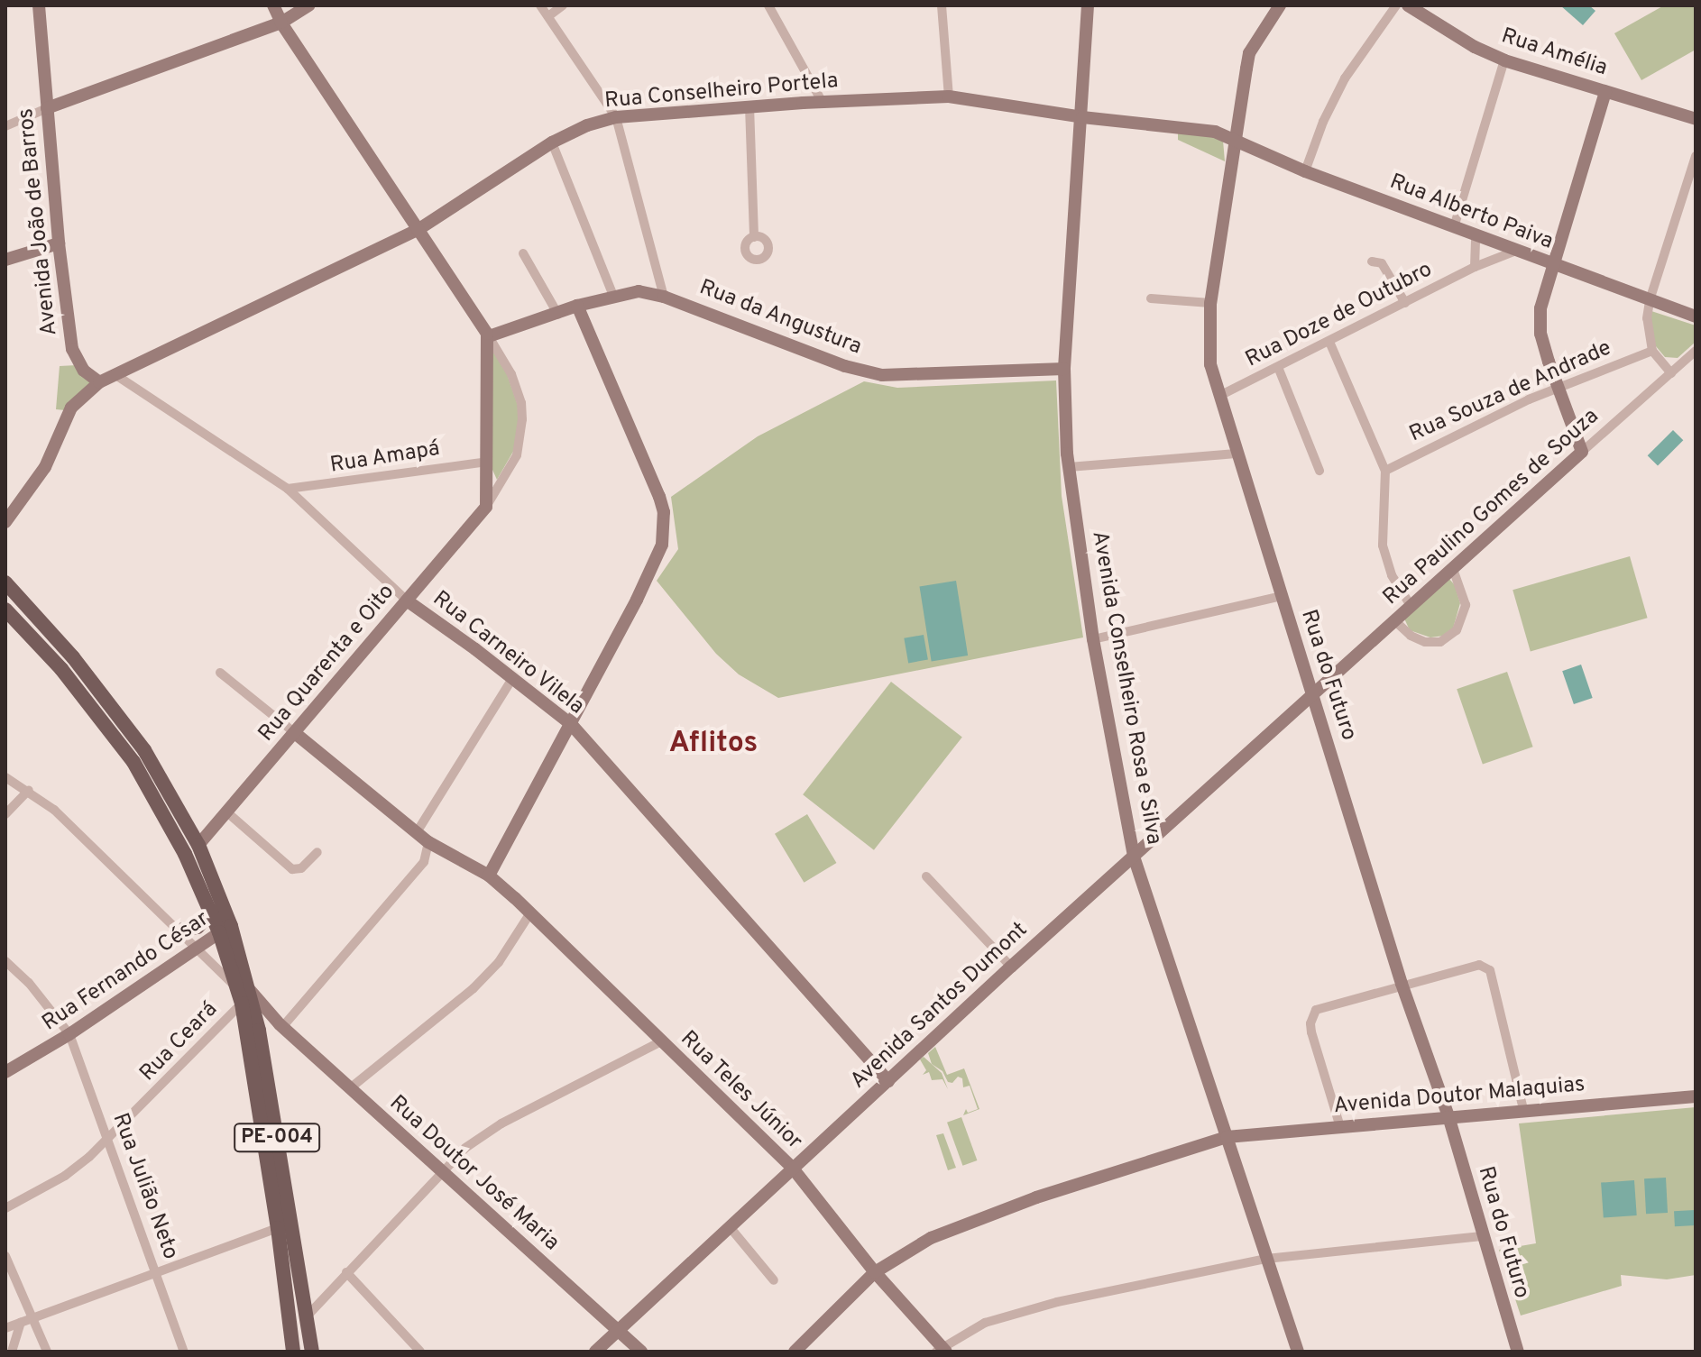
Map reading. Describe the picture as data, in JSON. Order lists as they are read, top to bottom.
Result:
{
  "streets": {
    "main road": ["PE-004"],
    "street": [
      "Rua Amélia",
      "Rua Conselheiro Portela",
      "Rua Alberto Paiva",
      "Avenida João de Barros",
      "Rua Doze de Outubro",
      "Rua da Angustura",
      "Rua Souza de Andrade",
      "Rua Amapá",
      "Rua Paulino Gomes de Souza",
      "Rua Carneiro Vilela",
      "Rua Quarenta e Oito",
      "Rua do Futuro",
      "Avenida Conselheiro Rosa e Silva",
      "Rua Fernando César",
      "Avenida Santos Dumont",
      "Rua Ceará",
      "Rua Teles Júnior",
      "Avenida Doutor Malaquias",
      "Rua Doutor José Maria",
      "Rua Julião Neto"
    ]
  },
  "crossings": [
    ["Rua Conselheiro Portela", "Rua Alberto Paiva"],
    ["Rua Conselheiro Portela", "Avenida João de Barros"],
    ["Rua Conselheiro Portela", "Rua Carneiro Vilela"],
    ["Rua Conselheiro Portela", "Rua Quarenta e Oito"],
    ["Rua Conselheiro Portela", "Rua do Futuro"],
    ["Rua Conselheiro Portela", "Avenida Conselheiro Rosa e Silva"],
    ["Rua Alberto Paiva", "Rua Doze de Outubro"],
    ["Rua Alberto Paiva", "Rua do Futuro"],
    ["Rua Doze de Outubro", "Rua do Futuro"],
    ["Rua da Angustura", "Rua Quarenta e Oito"],
    ["Rua da Angustura", "Avenida Conselheiro Rosa e Silva"],
    ["Rua Amapá", "Rua Carneiro Vilela"],
    ["Rua Paulino Gomes de Souza", "Rua do Futuro"],
    ["Rua Paulino Gomes de Souza", "Avenida Santos Dumont"],
    ["Rua Carneiro Vilela", "Rua Quarenta e Oito"],
    ["Rua Carneiro Vilela", "Avenida Santos Dumont"],
    ["Rua Quarenta e Oito", "Rua Teles Júnior"],
    ["Rua Quarenta e Oito", "PE-004"],
    ["Rua do Futuro", "Avenida Santos Dumont"],
    ["Rua do Futuro", "Avenida Doutor Malaquias"],
    ["Avenida Conselheiro Rosa e Silva", "Avenida Santos Dumont"],
    ["Avenida Conselheiro Rosa e Silva", "Avenida Doutor Malaquias"],
    ["Rua Fernando César", "PE-004"],
    ["Rua Fernando César", "Rua Doutor José Maria"],
    ["Rua Fernando César", "Rua Julião Neto"],
    ["Avenida Santos Dumont", "Rua Teles Júnior"],
    ["Avenida Santos Dumont", "Rua Doutor José Maria"],
    ["Rua Ceará", "PE-004"],
    ["Rua Ceará", "Rua Doutor José Maria"],
    ["Rua Ceará", "Rua Julião Neto"],
    ["Rua Teles Júnior", "Avenida Doutor Malaquias"],
    ["PE-004", "Rua Doutor José Maria"]
  ],
  "districts": ["Aflitos"]
}
